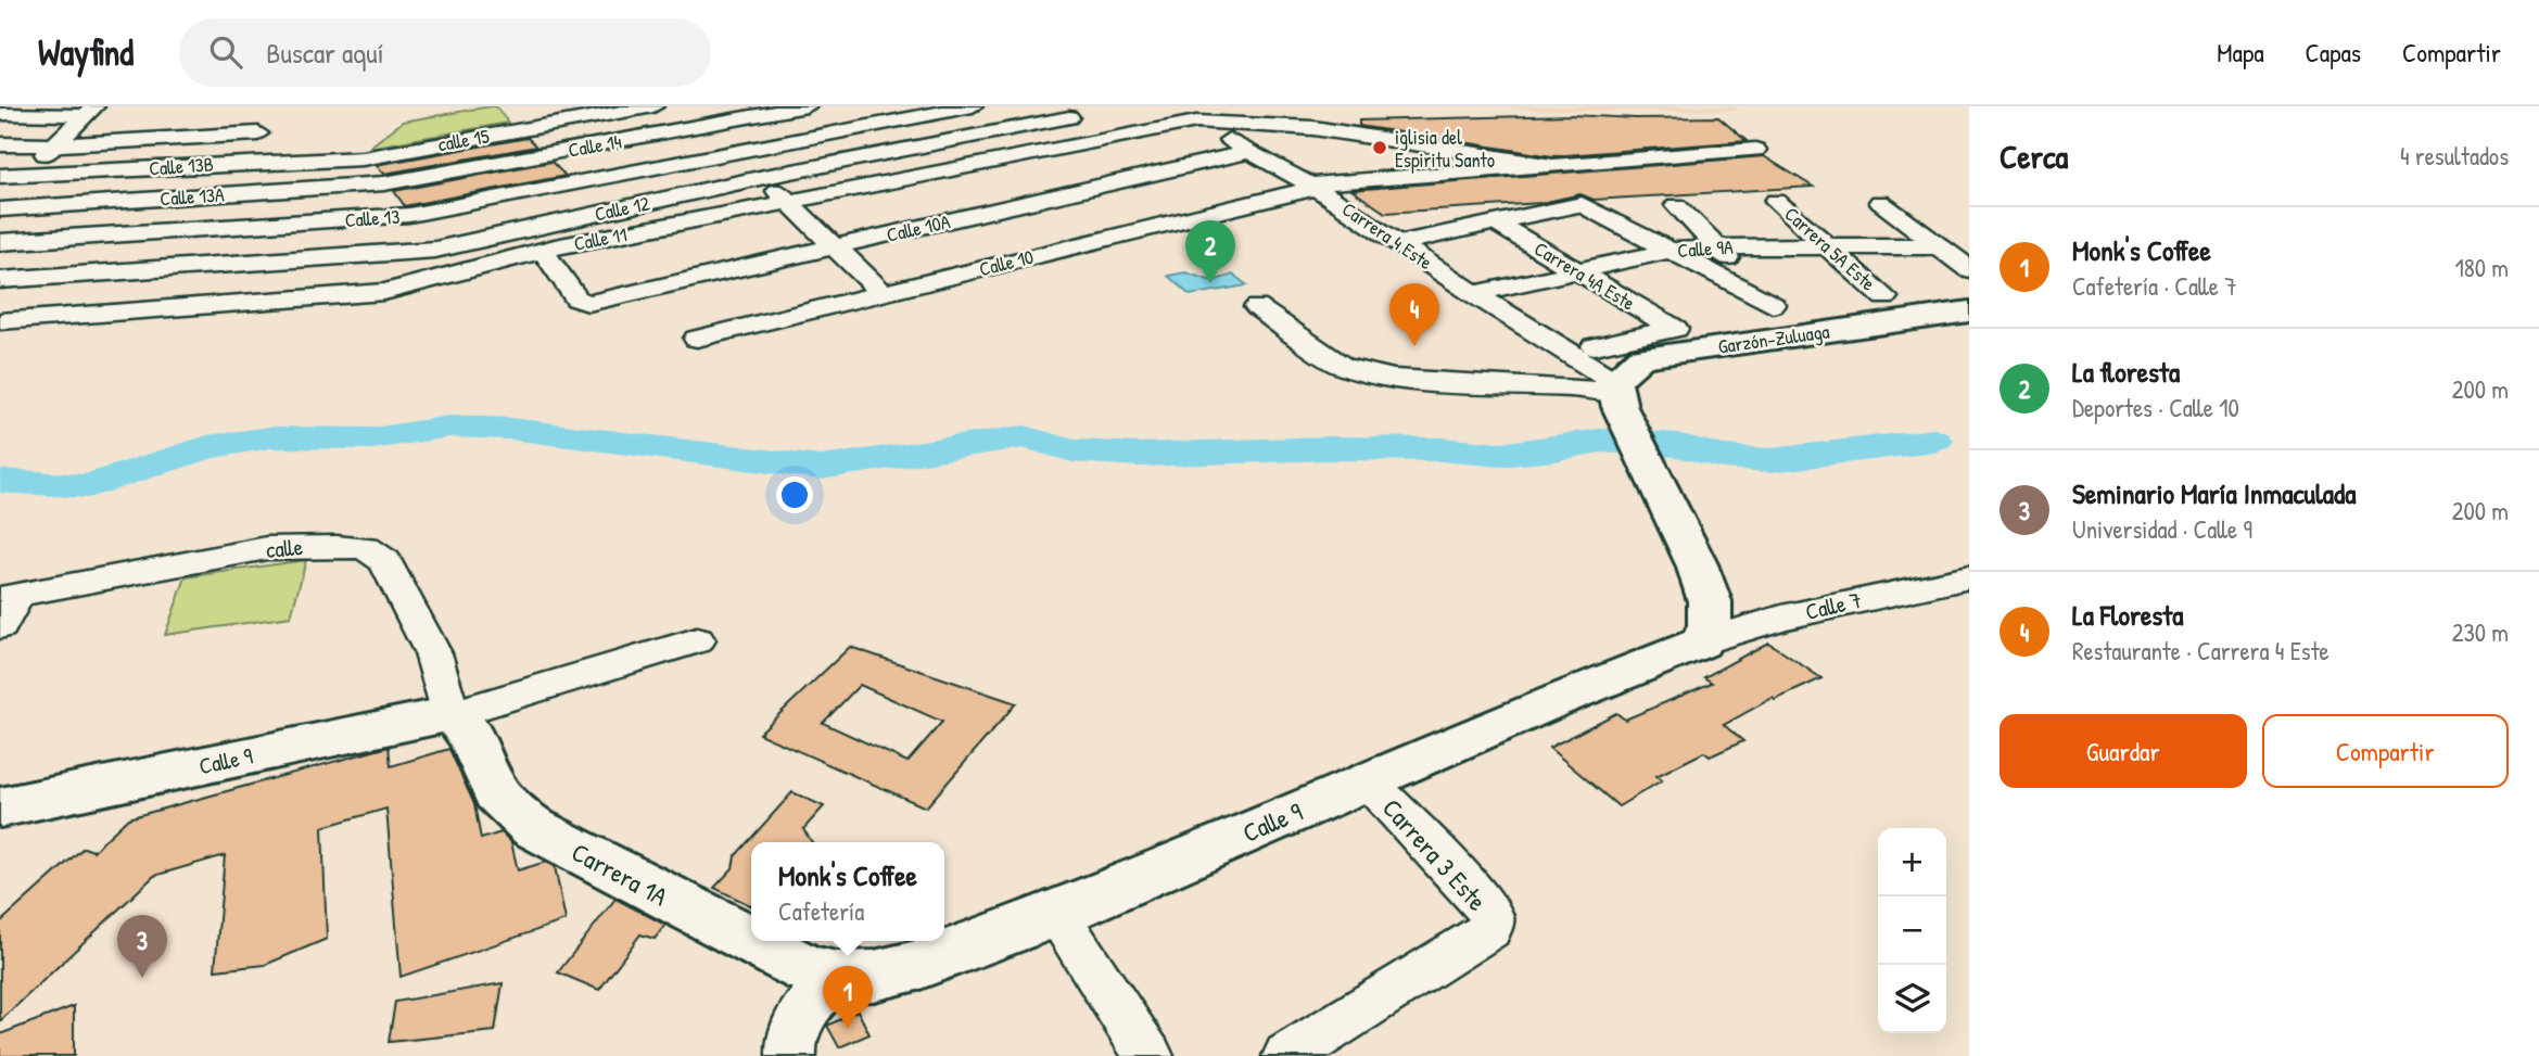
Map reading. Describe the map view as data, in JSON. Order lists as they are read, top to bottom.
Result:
{
  "streets": {
    "main road": ["Garzón-Zuluaga", "Calle 9", "Carrera 1A"],
    "street": [
      "calle 15",
      "Calle 14",
      "Calle 13B",
      "Calle 13A",
      "Calle 12",
      "Calle 13",
      "Calle 10A",
      "Carrera 4 Este",
      "Calle 11",
      "Calle 9A",
      "Carrera 5A Este",
      "Calle 10",
      "Carrera 4A Este",
      "calle",
      "Calle 7",
      "Carrera 3 Este"
    ]
  },
  "crossings": [
    ["calle 15", "Calle 13B"],
    ["Calle 14", "Calle 13A"],
    ["Calle 10A", "Carrera 4 Este"],
    ["Calle 10A", "Calle 11"],
    ["Carrera 4 Este", "Calle 11"],
    ["Carrera 4 Este", "Calle 9A"],
    ["Carrera 4 Este", "Calle 10"],
    ["Carrera 4 Este", "Garzón-Zuluaga"],
    ["Calle 9A", "Carrera 5A Este"],
    ["Calle 9A", "Carrera 4A Este"],
    ["calle", "Calle 9"],
    ["calle", "Carrera 1A"],
    ["Calle 7", "Calle 9"],
    ["Calle 9", "Carrera 3 Este"],
    ["Calle 9", "Carrera 1A"]
  ],
  "places": ["iglisia del Espiritu Santo"],
  "page": {
    "header": "Wayfind",
    "search": "Buscar aquí",
    "nav": ["Mapa", "Capas", "Compartir"],
    "heading": ["Cerca", "4 resultados"],
    "list": [
      {
        "mark": "1",
        "name": "Monk's Coffee",
        "note": "Cafetería · Calle 7",
        "value": "180 m"
      },
      {
        "mark": "2",
        "name": "La floresta",
        "note": "Deportes · Calle 10",
        "value": "200 m"
      },
      {
        "mark": "3",
        "name": "Seminario María Inmaculada",
        "note": "Universidad · Calle 9",
        "value": "200 m"
      },
      {
        "mark": "4",
        "name": "La Floresta",
        "note": "Restaurante · Carrera 4 Este",
        "value": "230 m"
      }
    ],
    "pins": [
      "2",
      "4",
      "3",
      "1"
    ],
    "buttons": ["Guardar", "Compartir"],
    "map_buttons": ["+", "−"],
    "popup": ["Monk's Coffee", "Cafetería"]
  }
}
